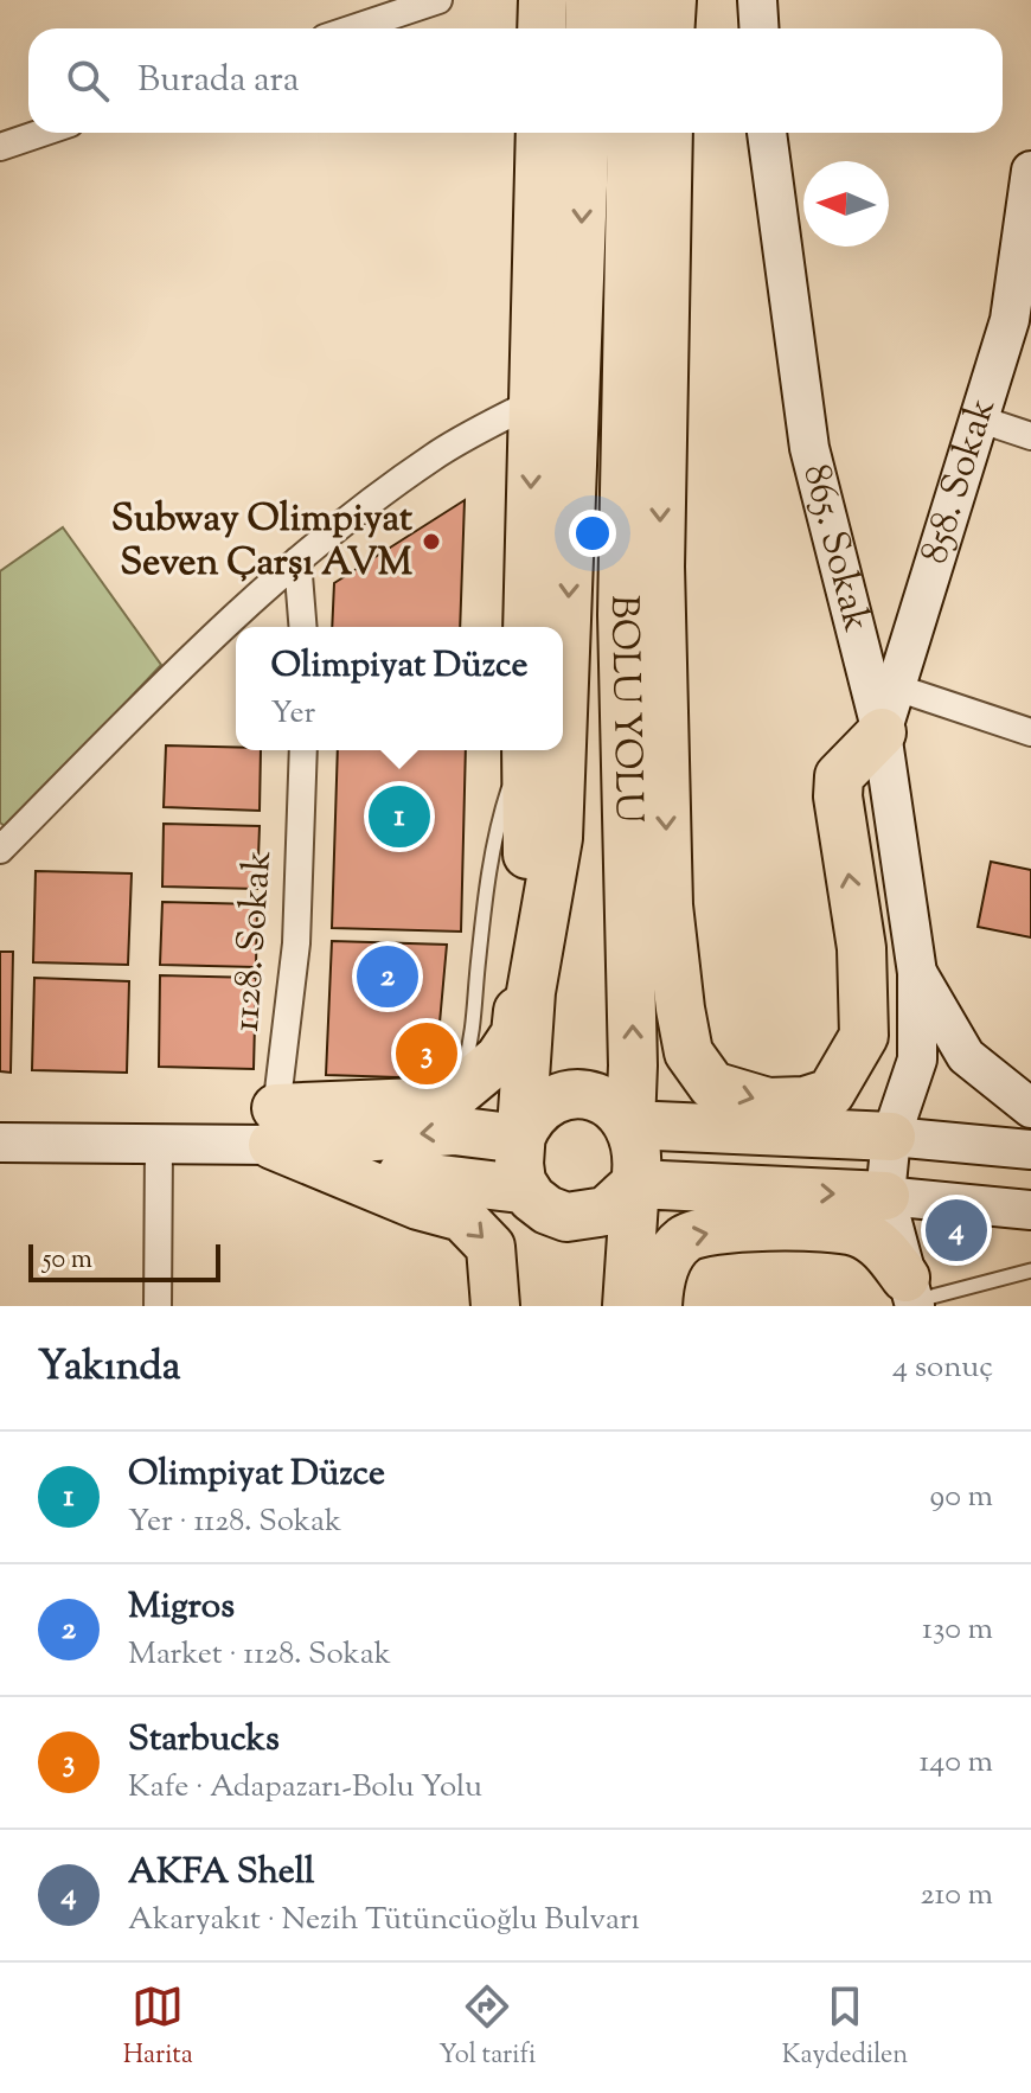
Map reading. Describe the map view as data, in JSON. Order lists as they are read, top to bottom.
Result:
{
  "streets": {
    "highway": ["BOLU YOLU"],
    "main road": ["858. Sokak", "865. Sokak"],
    "street": ["1128. Sokak"]
  },
  "crossings": [
    ["858. Sokak", "865. Sokak"]
  ],
  "places": ["Subway Olimpiyat Seven Çarşı AVM"],
  "scale_bar": "50 m",
  "north": "left",
  "page": {
    "search": "Burada ara",
    "popup": ["Olimpiyat Düzce", "Yer"],
    "pins": [
      "1",
      "2",
      "3",
      "4"
    ],
    "scale": "50 m",
    "heading": ["Yakında", "4 sonuç"],
    "list": [
      {
        "mark": "1",
        "name": "Olimpiyat Düzce",
        "note": "Yer · 1128. Sokak",
        "value": "90 m"
      },
      {
        "mark": "2",
        "name": "Migros",
        "note": "Market · 1128. Sokak",
        "value": "130 m"
      },
      {
        "mark": "3",
        "name": "Starbucks",
        "note": "Kafe · Adapazarı-Bolu Yolu",
        "value": "140 m"
      },
      {
        "mark": "4",
        "name": "AKFA Shell",
        "note": "Akaryakıt · Nezih Tütüncüoğlu Bulvarı",
        "value": "210 m"
      }
    ],
    "nav": ["Harita", "Yol tarifi", "Kaydedilen"]
  }
}
